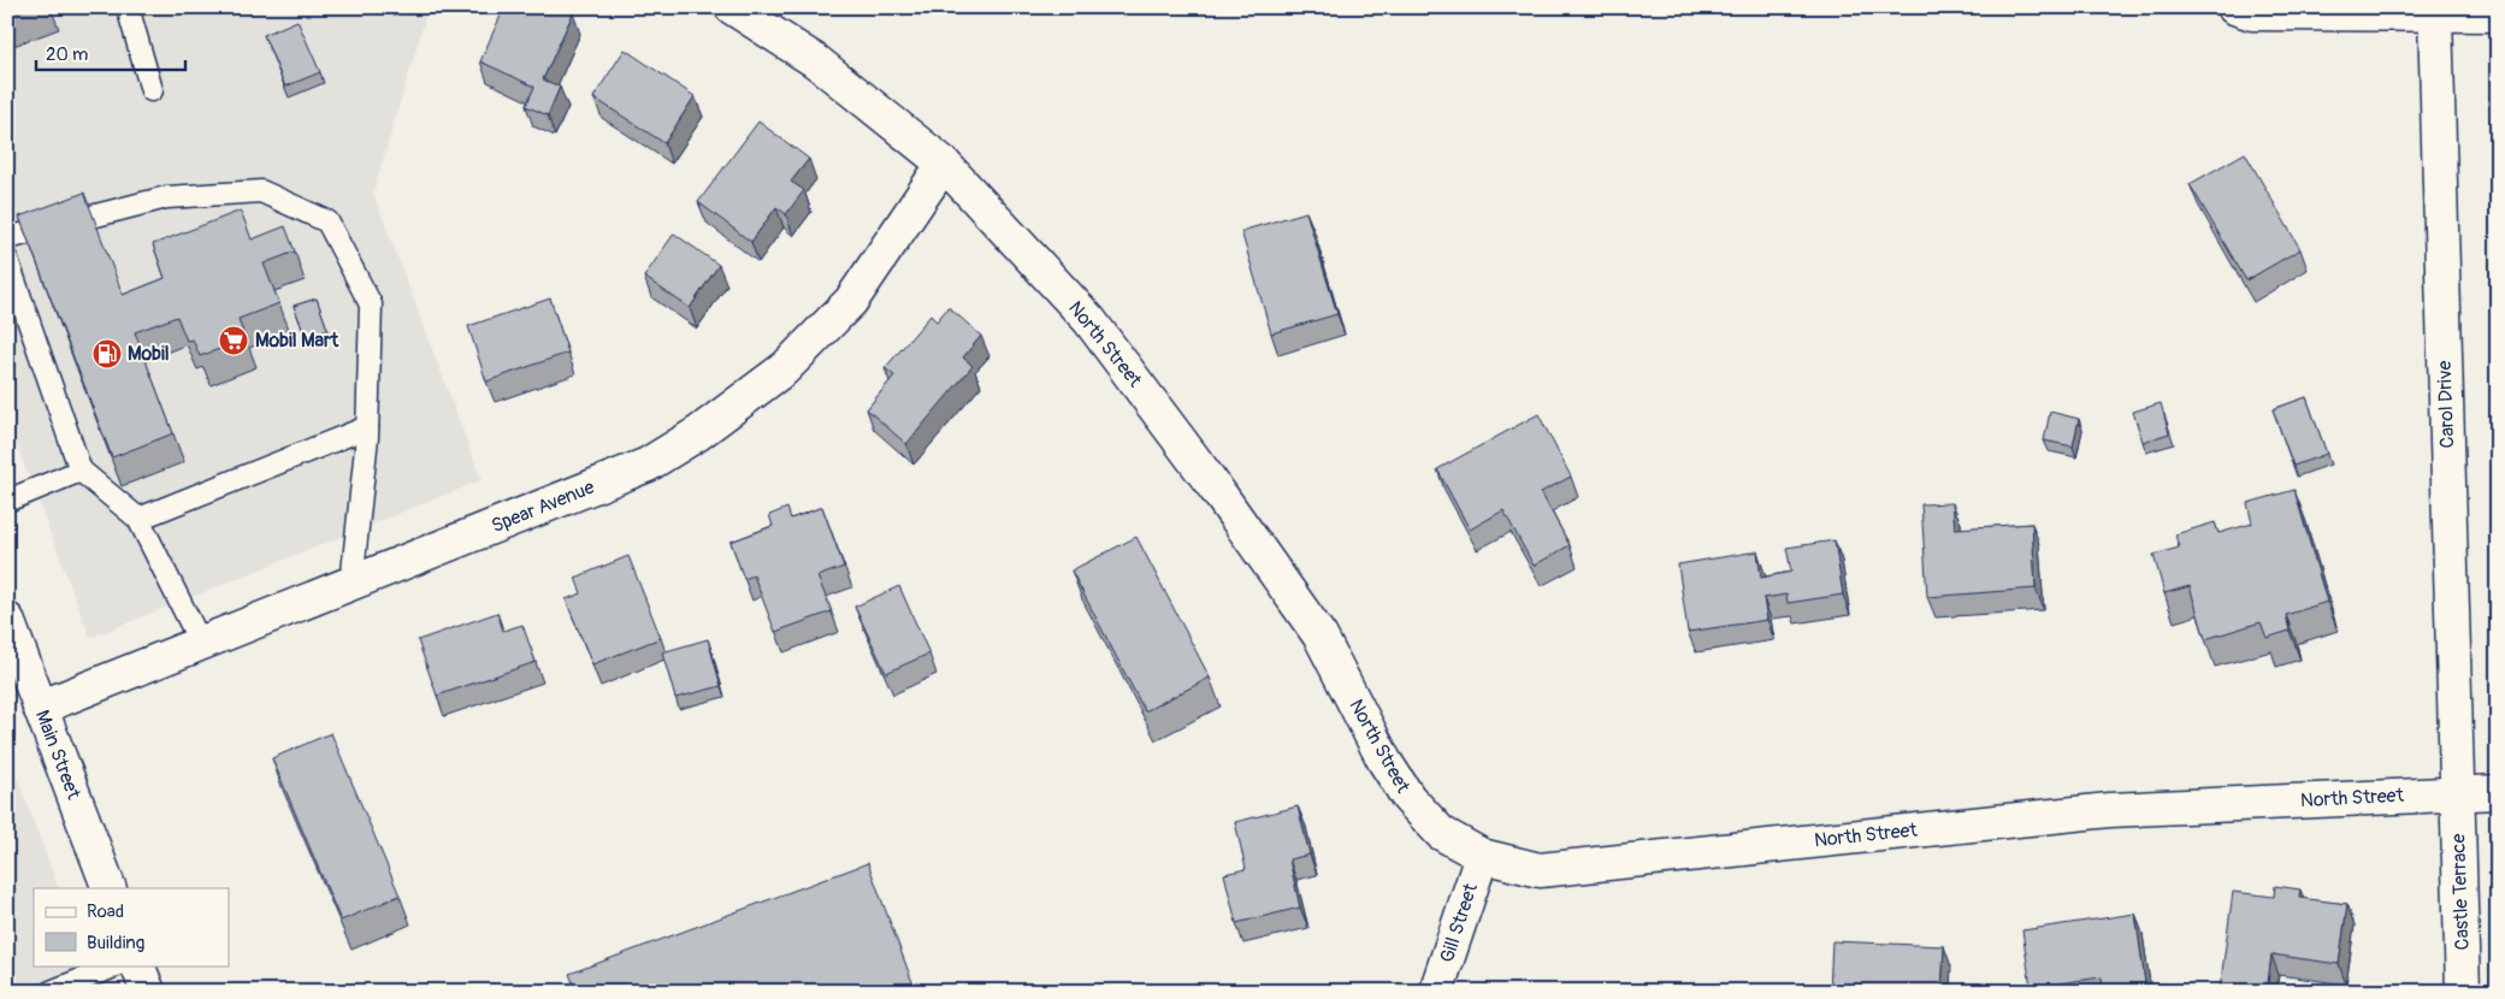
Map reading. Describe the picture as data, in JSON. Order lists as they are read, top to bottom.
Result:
{
  "streets": {
    "street": [
      "North Street",
      "Carol Drive",
      "Spear Avenue",
      "Main Street",
      "Castle Terrace",
      "Gill Street"
    ]
  },
  "crossings": [
    ["North Street", "Carol Drive"],
    ["North Street", "Spear Avenue"],
    ["North Street", "Castle Terrace"],
    ["North Street", "Gill Street"],
    ["Carol Drive", "Castle Terrace"],
    ["Spear Avenue", "Main Street"]
  ],
  "places": {
    "supermarket": ["Mobil Mart"],
    "fuel station": ["Mobil"]
  },
  "legend": ["Road", "Building"],
  "scale_bar": "20 m"
}
